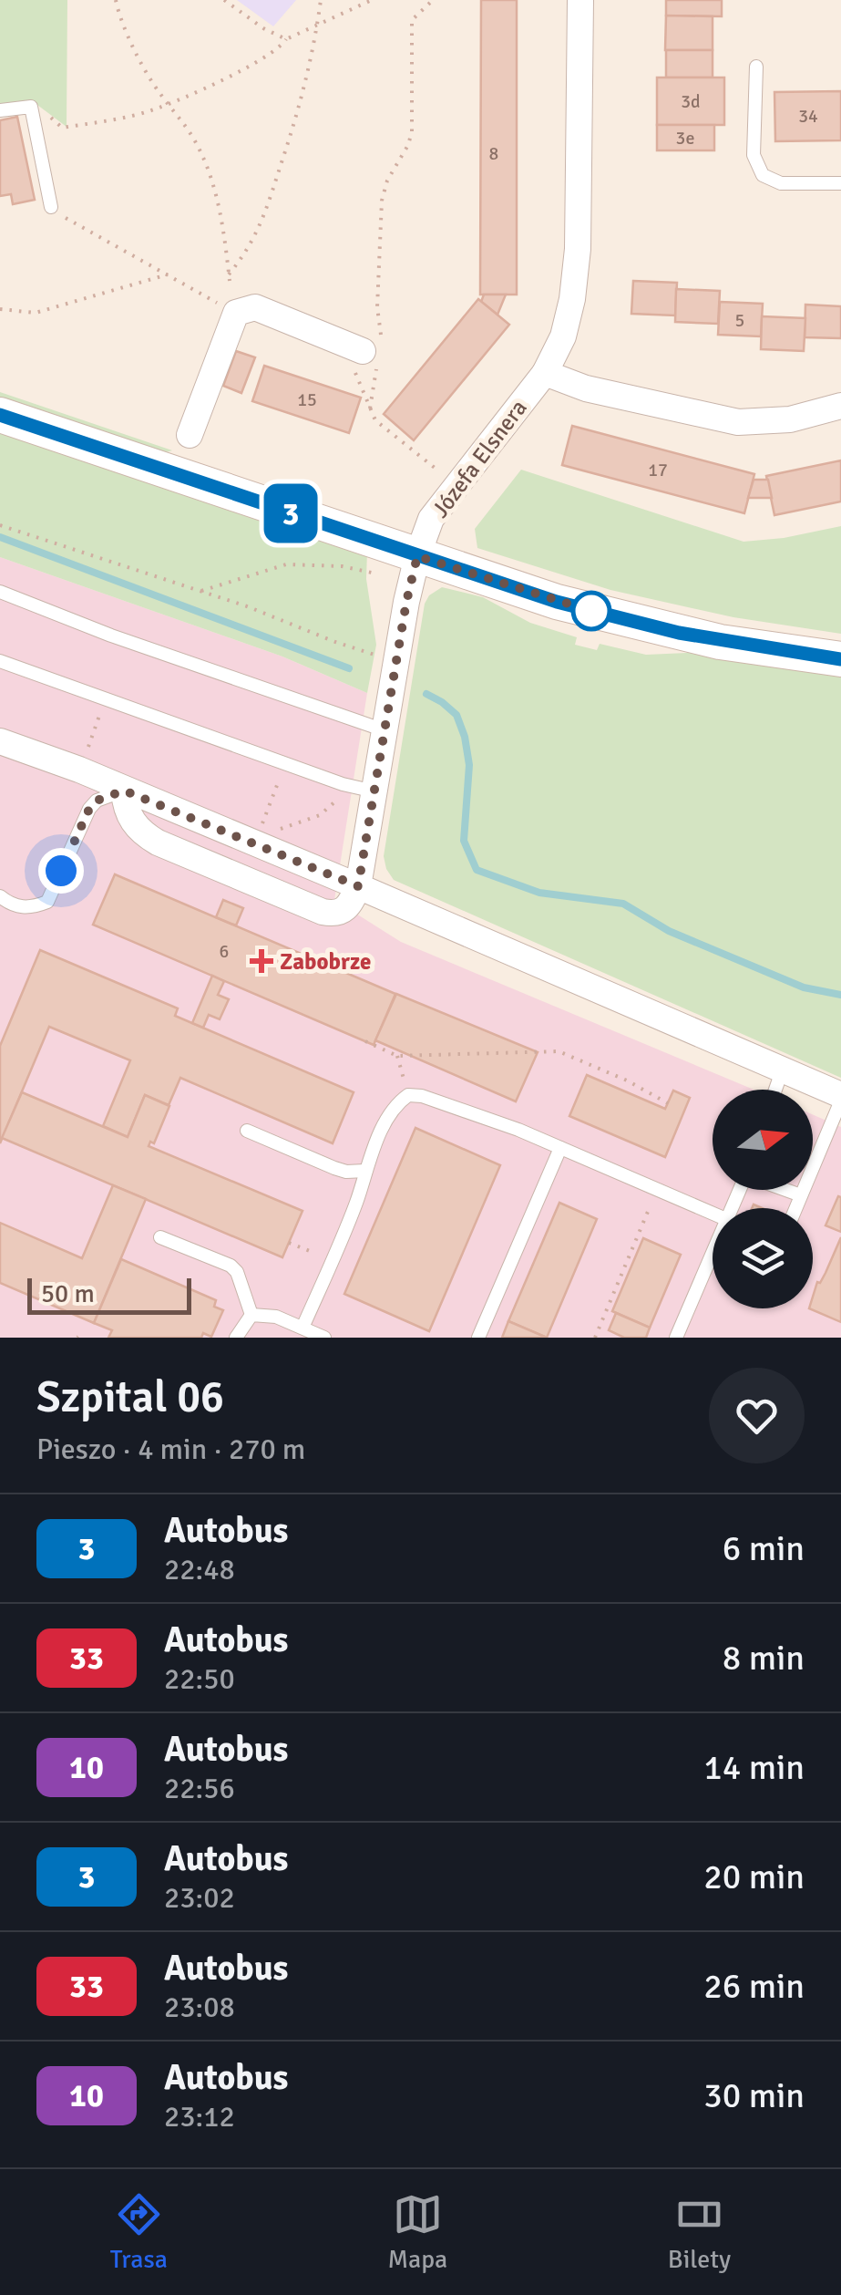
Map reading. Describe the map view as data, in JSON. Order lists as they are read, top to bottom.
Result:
{
  "streets": {
    "street": ["Józefa Elsnera"]
  },
  "places": {
    "health": ["Zabobrze"]
  },
  "lines": ["bus line 3"],
  "house_numbers": [
    "3d",
    "34",
    "3e",
    "8",
    "5",
    "15",
    "17",
    "6"
  ],
  "scale_bar": "50 m",
  "north": "right",
  "page": {
    "on_map": "3",
    "scale": "50 m",
    "heading": ["Szpital 06", "Pieszo · 4 min · 270 m"],
    "list": [
      {
        "mark": "3",
        "name": "Autobus",
        "note": "22:48",
        "value": "6 min"
      },
      {
        "mark": "33",
        "name": "Autobus",
        "note": "22:50",
        "value": "8 min"
      },
      {
        "mark": "10",
        "name": "Autobus",
        "note": "22:56",
        "value": "14 min"
      },
      {
        "mark": "3",
        "name": "Autobus",
        "note": "23:02",
        "value": "20 min"
      },
      {
        "mark": "33",
        "name": "Autobus",
        "note": "23:08",
        "value": "26 min"
      },
      {
        "mark": "10",
        "name": "Autobus",
        "note": "23:12",
        "value": "30 min"
      }
    ],
    "tabs": ["Trasa", "Mapa", "Bilety"]
  }
}
